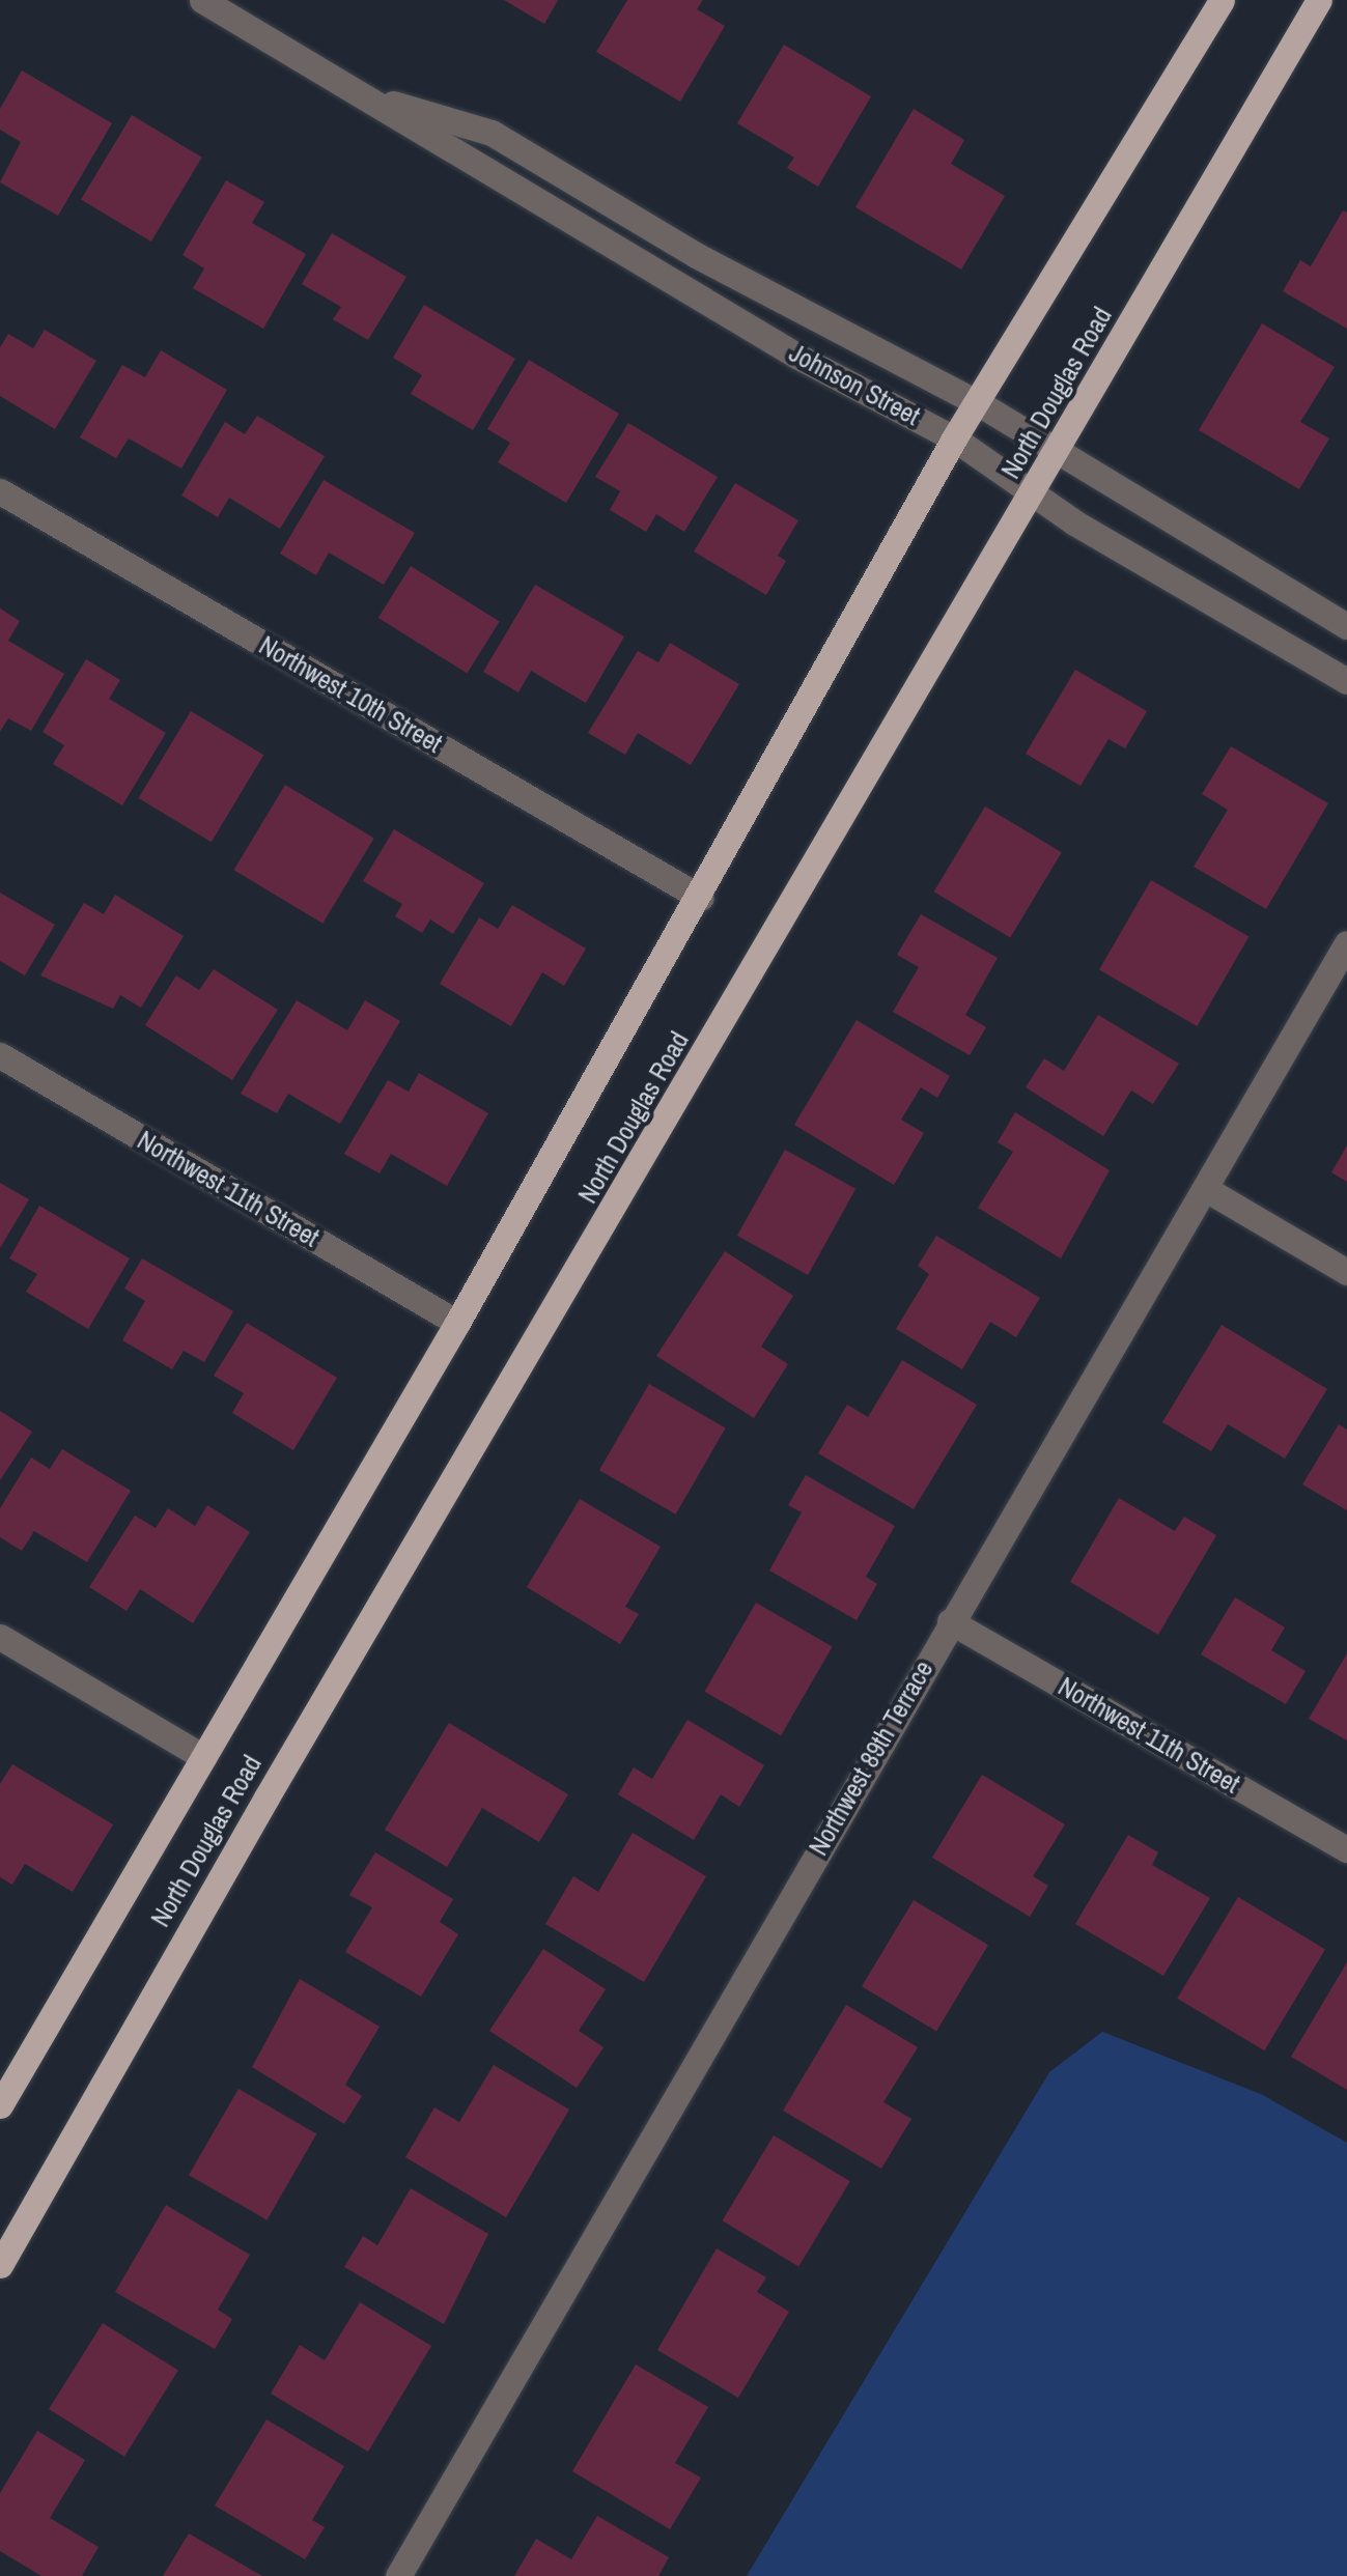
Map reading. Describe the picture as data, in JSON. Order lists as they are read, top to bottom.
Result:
{
  "streets": {
    "main road": ["North Douglas Road"],
    "street": [
      "Johnson Street",
      "Northwest 10th Street",
      "Northwest 11th Street",
      "Northwest 89th Terrace"
    ]
  },
  "crossings": [
    ["Johnson Street", "North Douglas Road"],
    ["North Douglas Road", "Northwest 10th Street"],
    ["North Douglas Road", "Northwest 11th Street"],
    ["Northwest 11th Street", "Northwest 89th Terrace"]
  ]
}
